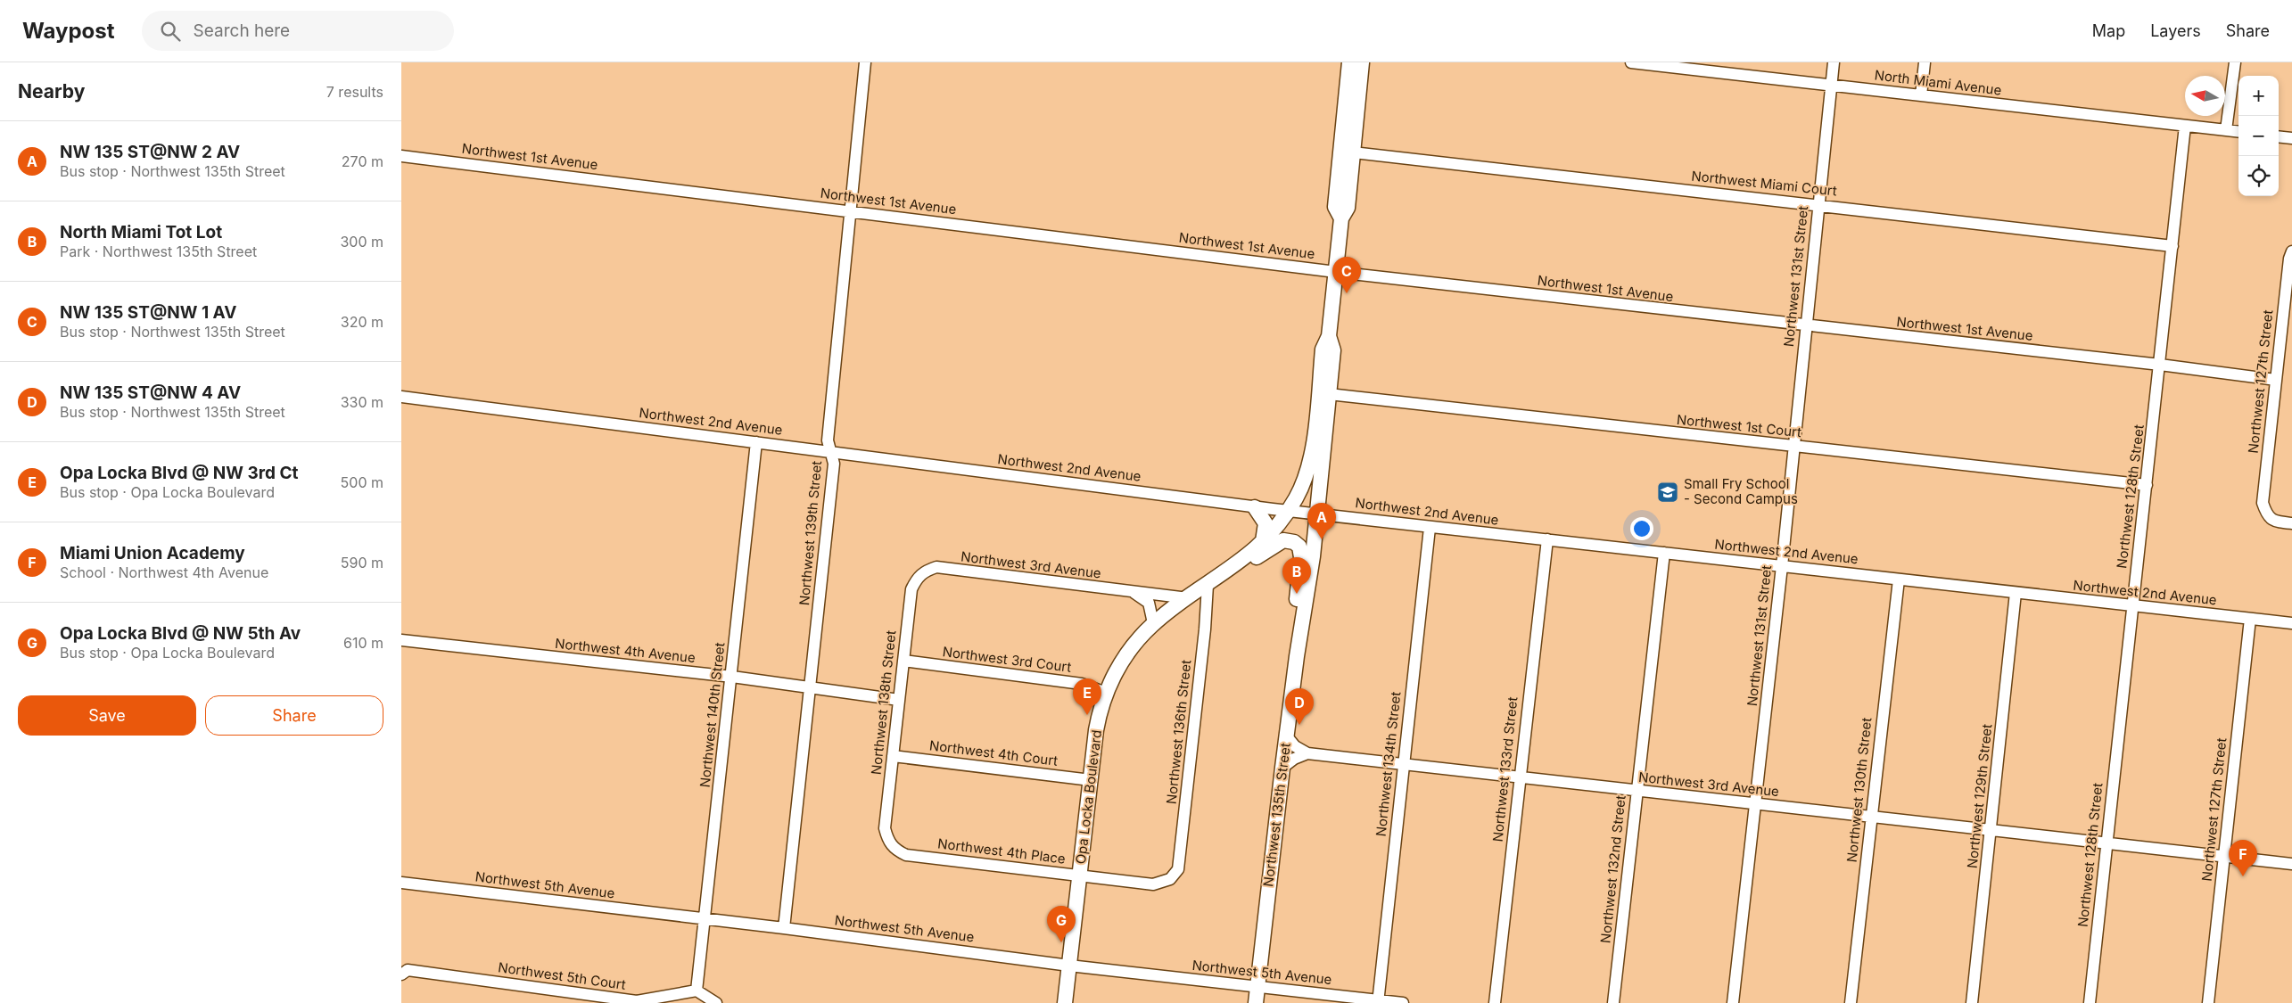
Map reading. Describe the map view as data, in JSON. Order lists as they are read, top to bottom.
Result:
{
  "streets": {
    "main road": ["Opa Locka Boulevard", "Northwest 135th Street"],
    "street": [
      "North Miami Avenue",
      "Northwest 1st Avenue",
      "Northwest Miami Court",
      "Northwest 131st Street",
      "Northwest 127th Street",
      "Northwest 2nd Avenue",
      "Northwest 1st Court",
      "Northwest 128th Street",
      "Northwest 139th Street",
      "Northwest 3rd Avenue",
      "Northwest 4th Avenue",
      "Northwest 3rd Court",
      "Northwest 138th Street",
      "Northwest 140th Street",
      "Northwest 136th Street",
      "Northwest 4th Court",
      "Northwest 134th Street",
      "Northwest 133rd Street",
      "Northwest 130th Street",
      "Northwest 129th Street",
      "Northwest 4th Place",
      "Northwest 132nd Street",
      "Northwest 5th Avenue",
      "Northwest 5th Court"
    ]
  },
  "crossings": [
    ["North Miami Avenue", "Northwest 131st Street"],
    ["North Miami Avenue", "Northwest 128th Street"],
    ["Northwest 1st Avenue", "Northwest 131st Street"],
    ["Northwest 1st Avenue", "Northwest 127th Street"],
    ["Northwest 1st Avenue", "Northwest 128th Street"],
    ["Northwest 1st Avenue", "Northwest 139th Street"],
    ["Northwest 1st Avenue", "Northwest 135th Street"],
    ["Northwest Miami Court", "Northwest 131st Street"],
    ["Northwest Miami Court", "Northwest 128th Street"],
    ["Northwest Miami Court", "Northwest 135th Street"],
    ["Northwest 131st Street", "Northwest 2nd Avenue"],
    ["Northwest 131st Street", "Northwest 1st Court"],
    ["Northwest 131st Street", "Northwest 3rd Avenue"],
    ["Northwest 127th Street", "Northwest 2nd Avenue"],
    ["Northwest 2nd Avenue", "Northwest 128th Street"],
    ["Northwest 2nd Avenue", "Northwest 139th Street"],
    ["Northwest 2nd Avenue", "Northwest 140th Street"],
    ["Northwest 2nd Avenue", "Northwest 134th Street"],
    ["Northwest 2nd Avenue", "Northwest 133rd Street"],
    ["Northwest 2nd Avenue", "Northwest 130th Street"],
    ["Northwest 2nd Avenue", "Northwest 129th Street"],
    ["Northwest 2nd Avenue", "Opa Locka Boulevard"],
    ["Northwest 2nd Avenue", "Northwest 135th Street"],
    ["Northwest 2nd Avenue", "Northwest 132nd Street"],
    ["Northwest 1st Court", "Northwest 128th Street"],
    ["Northwest 1st Court", "Northwest 135th Street"],
    ["Northwest 128th Street", "Northwest 3rd Avenue"],
    ["Northwest 139th Street", "Northwest 4th Avenue"],
    ["Northwest 139th Street", "Northwest 5th Avenue"],
    ["Northwest 3rd Avenue", "Northwest 138th Street"],
    ["Northwest 3rd Avenue", "Northwest 134th Street"],
    ["Northwest 3rd Avenue", "Northwest 133rd Street"],
    ["Northwest 3rd Avenue", "Northwest 130th Street"],
    ["Northwest 3rd Avenue", "Northwest 129th Street"],
    ["Northwest 3rd Avenue", "Opa Locka Boulevard"],
    ["Northwest 3rd Avenue", "Northwest 135th Street"],
    ["Northwest 3rd Avenue", "Northwest 132nd Street"],
    ["Northwest 4th Avenue", "Northwest 138th Street"],
    ["Northwest 4th Avenue", "Northwest 140th Street"],
    ["Northwest 3rd Court", "Northwest 138th Street"],
    ["Northwest 3rd Court", "Opa Locka Boulevard"],
    ["Northwest 138th Street", "Northwest 4th Court"],
    ["Northwest 138th Street", "Northwest 4th Place"],
    ["Northwest 140th Street", "Northwest 5th Avenue"],
    ["Northwest 140th Street", "Northwest 5th Court"],
    ["Northwest 136th Street", "Opa Locka Boulevard"],
    ["Northwest 136th Street", "Northwest 4th Place"],
    ["Northwest 4th Court", "Opa Locka Boulevard"],
    ["Northwest 134th Street", "Northwest 5th Avenue"],
    ["Opa Locka Boulevard", "Northwest 135th Street"],
    ["Opa Locka Boulevard", "Northwest 4th Place"],
    ["Opa Locka Boulevard", "Northwest 5th Avenue"],
    ["Northwest 135th Street", "Northwest 5th Avenue"]
  ],
  "places": {
    "school or university": ["Small Fry School - Second Campus"]
  },
  "north": "left",
  "page": {
    "header": "Waypost",
    "search": "Search here",
    "nav": ["Map", "Layers", "Share"],
    "heading": ["Nearby", "7 results"],
    "map_buttons": ["+", "−"],
    "list": [
      {
        "mark": "A",
        "name": "NW 135 ST@NW 2 AV",
        "note": "Bus stop · Northwest 135th Street",
        "value": "270 m"
      },
      {
        "mark": "B",
        "name": "North Miami Tot Lot",
        "note": "Park · Northwest 135th Street",
        "value": "300 m"
      },
      {
        "mark": "C",
        "name": "NW 135 ST@NW 1 AV",
        "note": "Bus stop · Northwest 135th Street",
        "value": "320 m"
      },
      {
        "mark": "D",
        "name": "NW 135 ST@NW 4 AV",
        "note": "Bus stop · Northwest 135th Street",
        "value": "330 m"
      },
      {
        "mark": "E",
        "name": "Opa Locka Blvd @ NW 3rd Ct",
        "note": "Bus stop · Opa Locka Boulevard",
        "value": "500 m"
      },
      {
        "mark": "F",
        "name": "Miami Union Academy",
        "note": "School · Northwest 4th Avenue",
        "value": "590 m"
      },
      {
        "mark": "G",
        "name": "Opa Locka Blvd @ NW 5th Av",
        "note": "Bus stop · Opa Locka Boulevard",
        "value": "610 m"
      }
    ],
    "pins": [
      "C",
      "A",
      "B",
      "E",
      "D",
      "F",
      "G"
    ],
    "buttons": ["Save", "Share"]
  }
}
